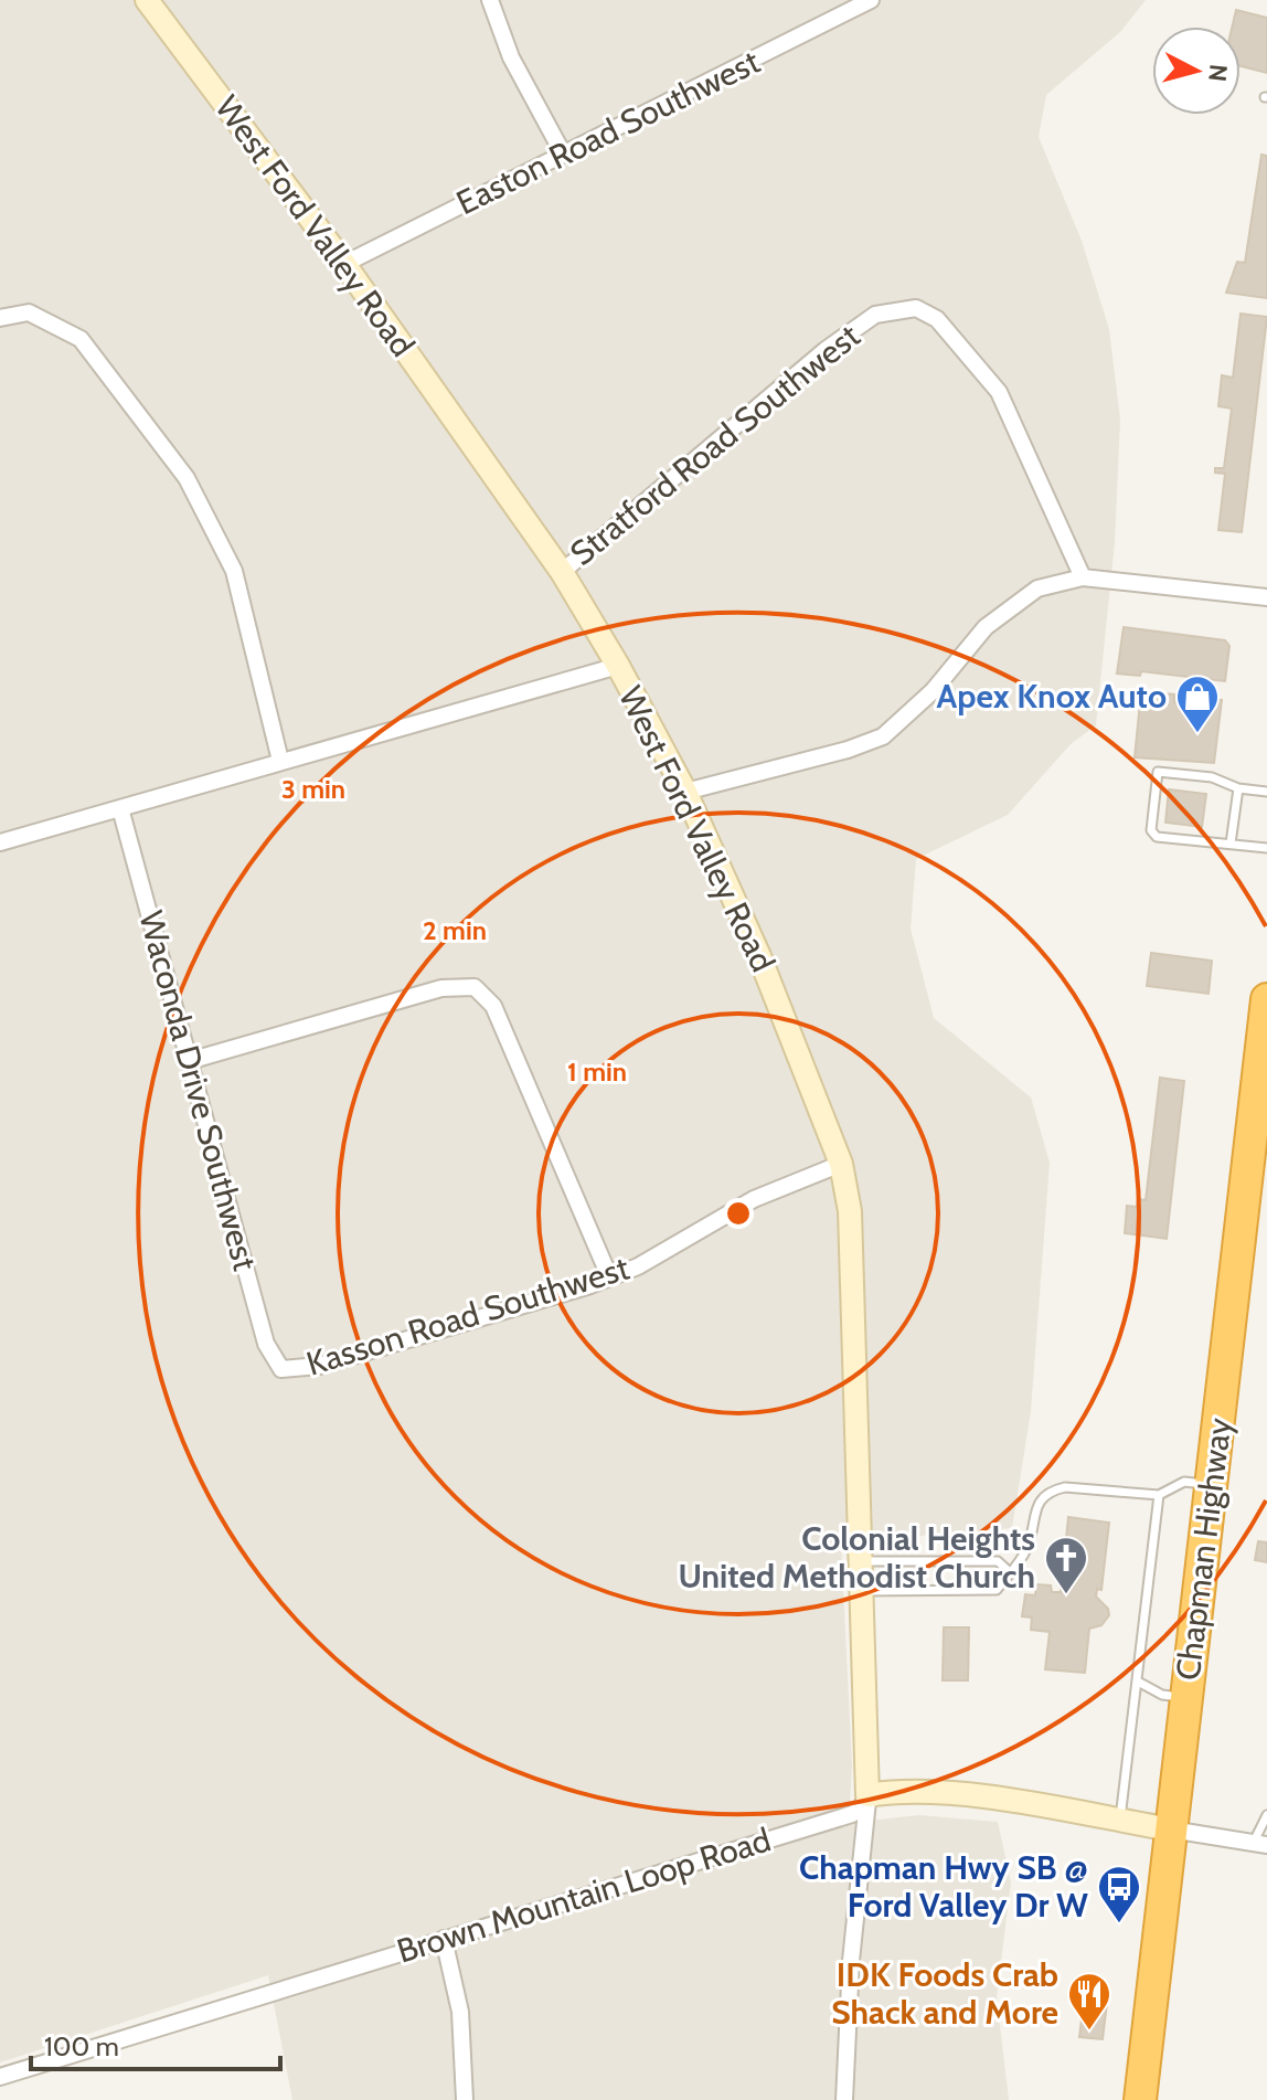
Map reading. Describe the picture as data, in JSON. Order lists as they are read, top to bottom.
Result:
{
  "streets": {
    "highway": ["Chapman Highway"],
    "street": [
      "Easton Road Southwest",
      "West Ford Valley Road",
      "Stratford Road Southwest",
      "Waconda Drive Southwest",
      "Kasson Road Southwest",
      "Brown Mountain Loop Road"
    ]
  },
  "crossings": [
    ["Easton Road Southwest", "West Ford Valley Road"],
    ["West Ford Valley Road", "Stratford Road Southwest"],
    ["West Ford Valley Road", "Kasson Road Southwest"],
    ["West Ford Valley Road", "Brown Mountain Loop Road"],
    ["Waconda Drive Southwest", "Kasson Road Southwest"]
  ],
  "places": {
    "shop": ["Apex Knox Auto"],
    "church": ["Colonial Heights United Methodist Church"],
    "bus stop": ["Chapman Hwy SB @ Ford Valley Dr W"],
    "restaurant": ["IDK Foods Crab Shack and More"]
  },
  "scale_bar": "100 m",
  "north": "right",
  "rings": ["3 min", "2 min", "1 min"]
}
